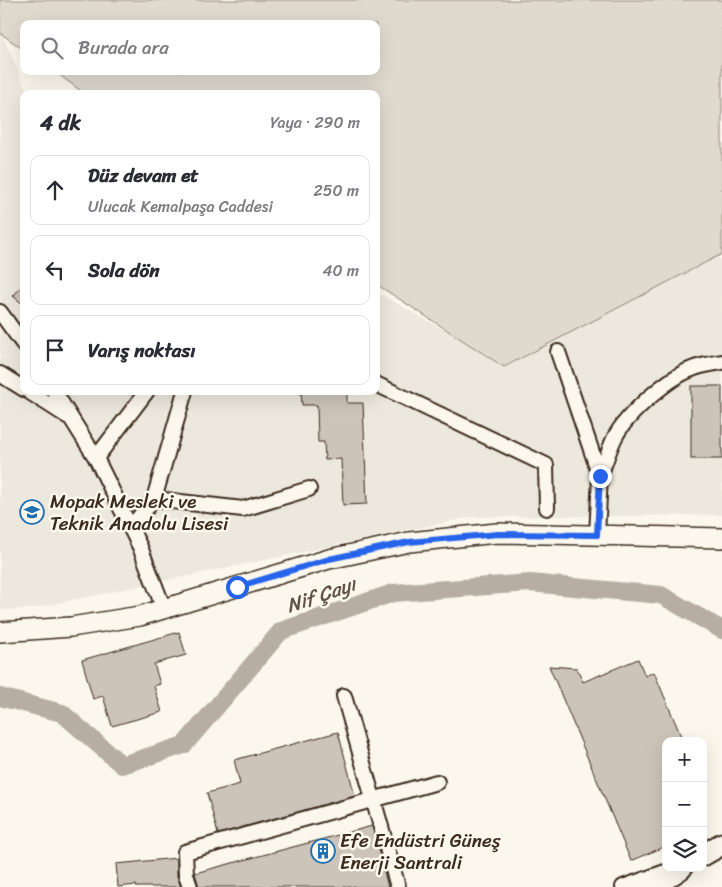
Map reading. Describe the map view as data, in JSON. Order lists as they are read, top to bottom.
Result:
{
  "water": ["Nif Çayı"],
  "places": {
    "school or university": ["Mopak Mesleki ve Teknik Anadolu Lisesi"],
    "building": ["Efe Endüstri Güneş Enerji Santrali"]
  },
  "page": {
    "search": "Burada ara",
    "heading": ["4 dk", "Yaya · 290 m"],
    "list": [
      ["Düz devam et", "Ulucak Kemalpaşa Caddesi", "250 m"],
      ["Sola dön", "40 m"],
      "Varış noktası"
    ],
    "map_buttons": ["+", "−"]
  }
}
